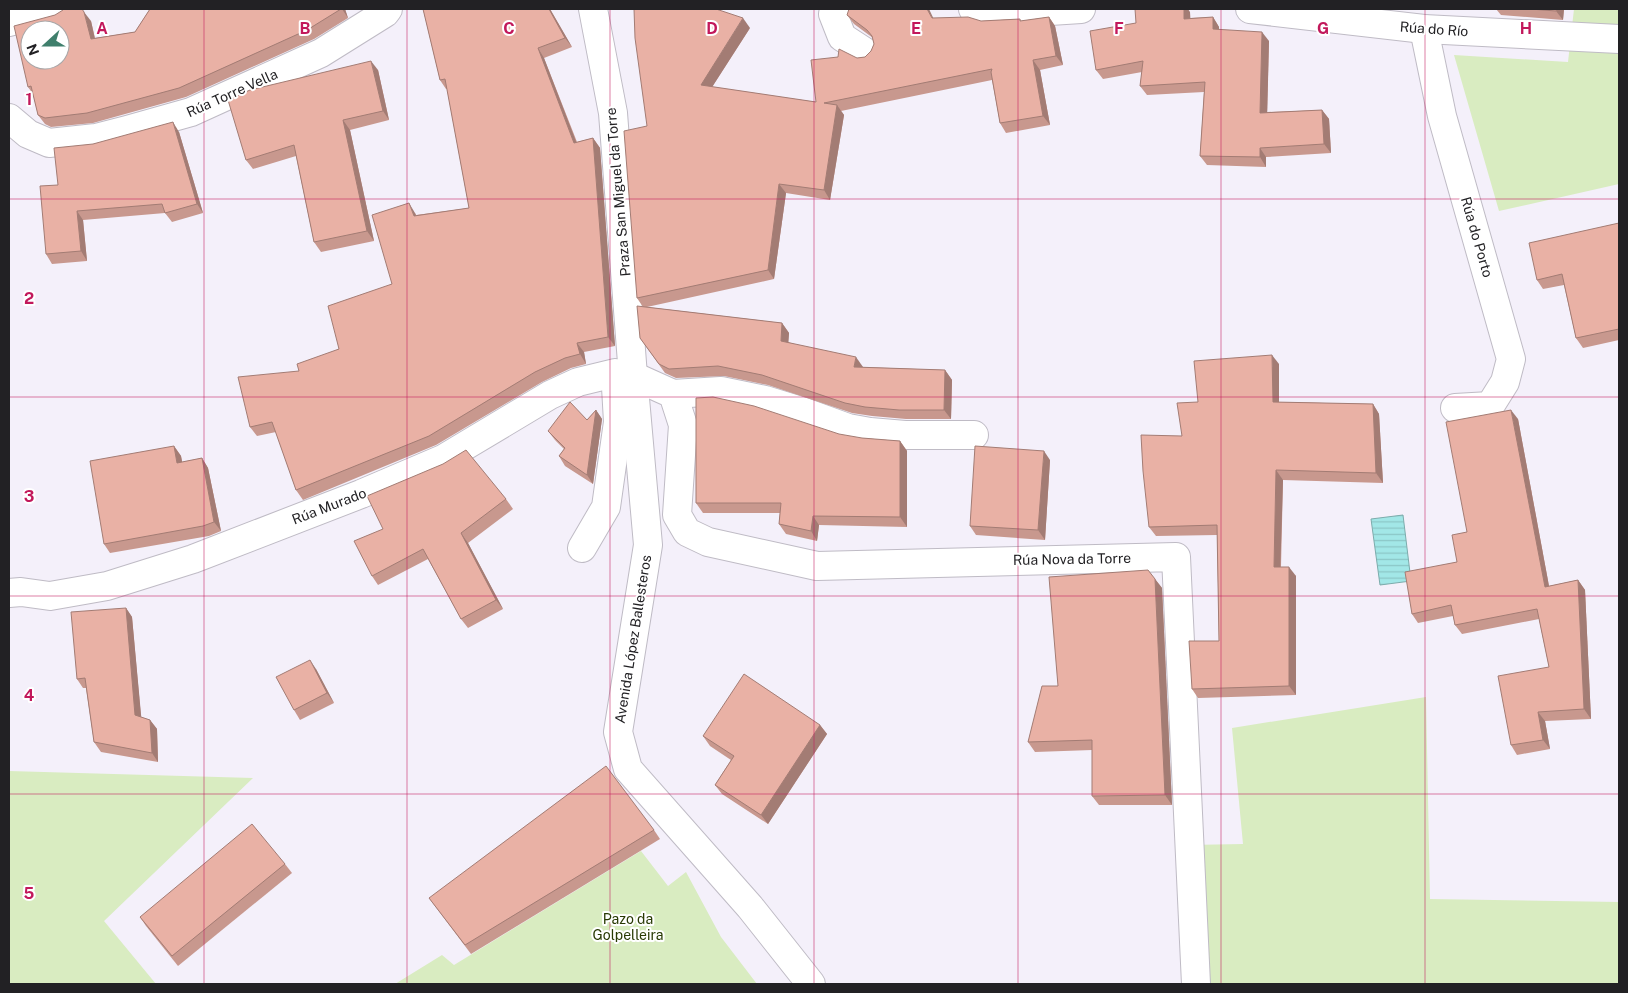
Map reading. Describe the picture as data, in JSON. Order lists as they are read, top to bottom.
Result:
{
  "streets": {
    "street": [
      "Rúa do Río",
      "Rúa Torre Vella",
      "Praza San Miguel da Torre",
      "Rúa do Porto",
      "Rúa Murado",
      "Rúa Nova da Torre",
      "Avenida López Ballesteros"
    ]
  },
  "crossings": [
    ["Rúa do Río", "Rúa do Porto"],
    ["Praza San Miguel da Torre", "Rúa Murado"],
    ["Praza San Miguel da Torre", "Avenida López Ballesteros"],
    ["Rúa Murado", "Avenida López Ballesteros"]
  ],
  "parks": ["Pazo da Golpelleira"],
  "north": "left",
  "grid": {
    "columns": [
      "A",
      "B",
      "C",
      "D",
      "E",
      "F",
      "G",
      "H"
    ],
    "rows": [
      "1",
      "2",
      "3",
      "4",
      "5"
    ]
  }
}
